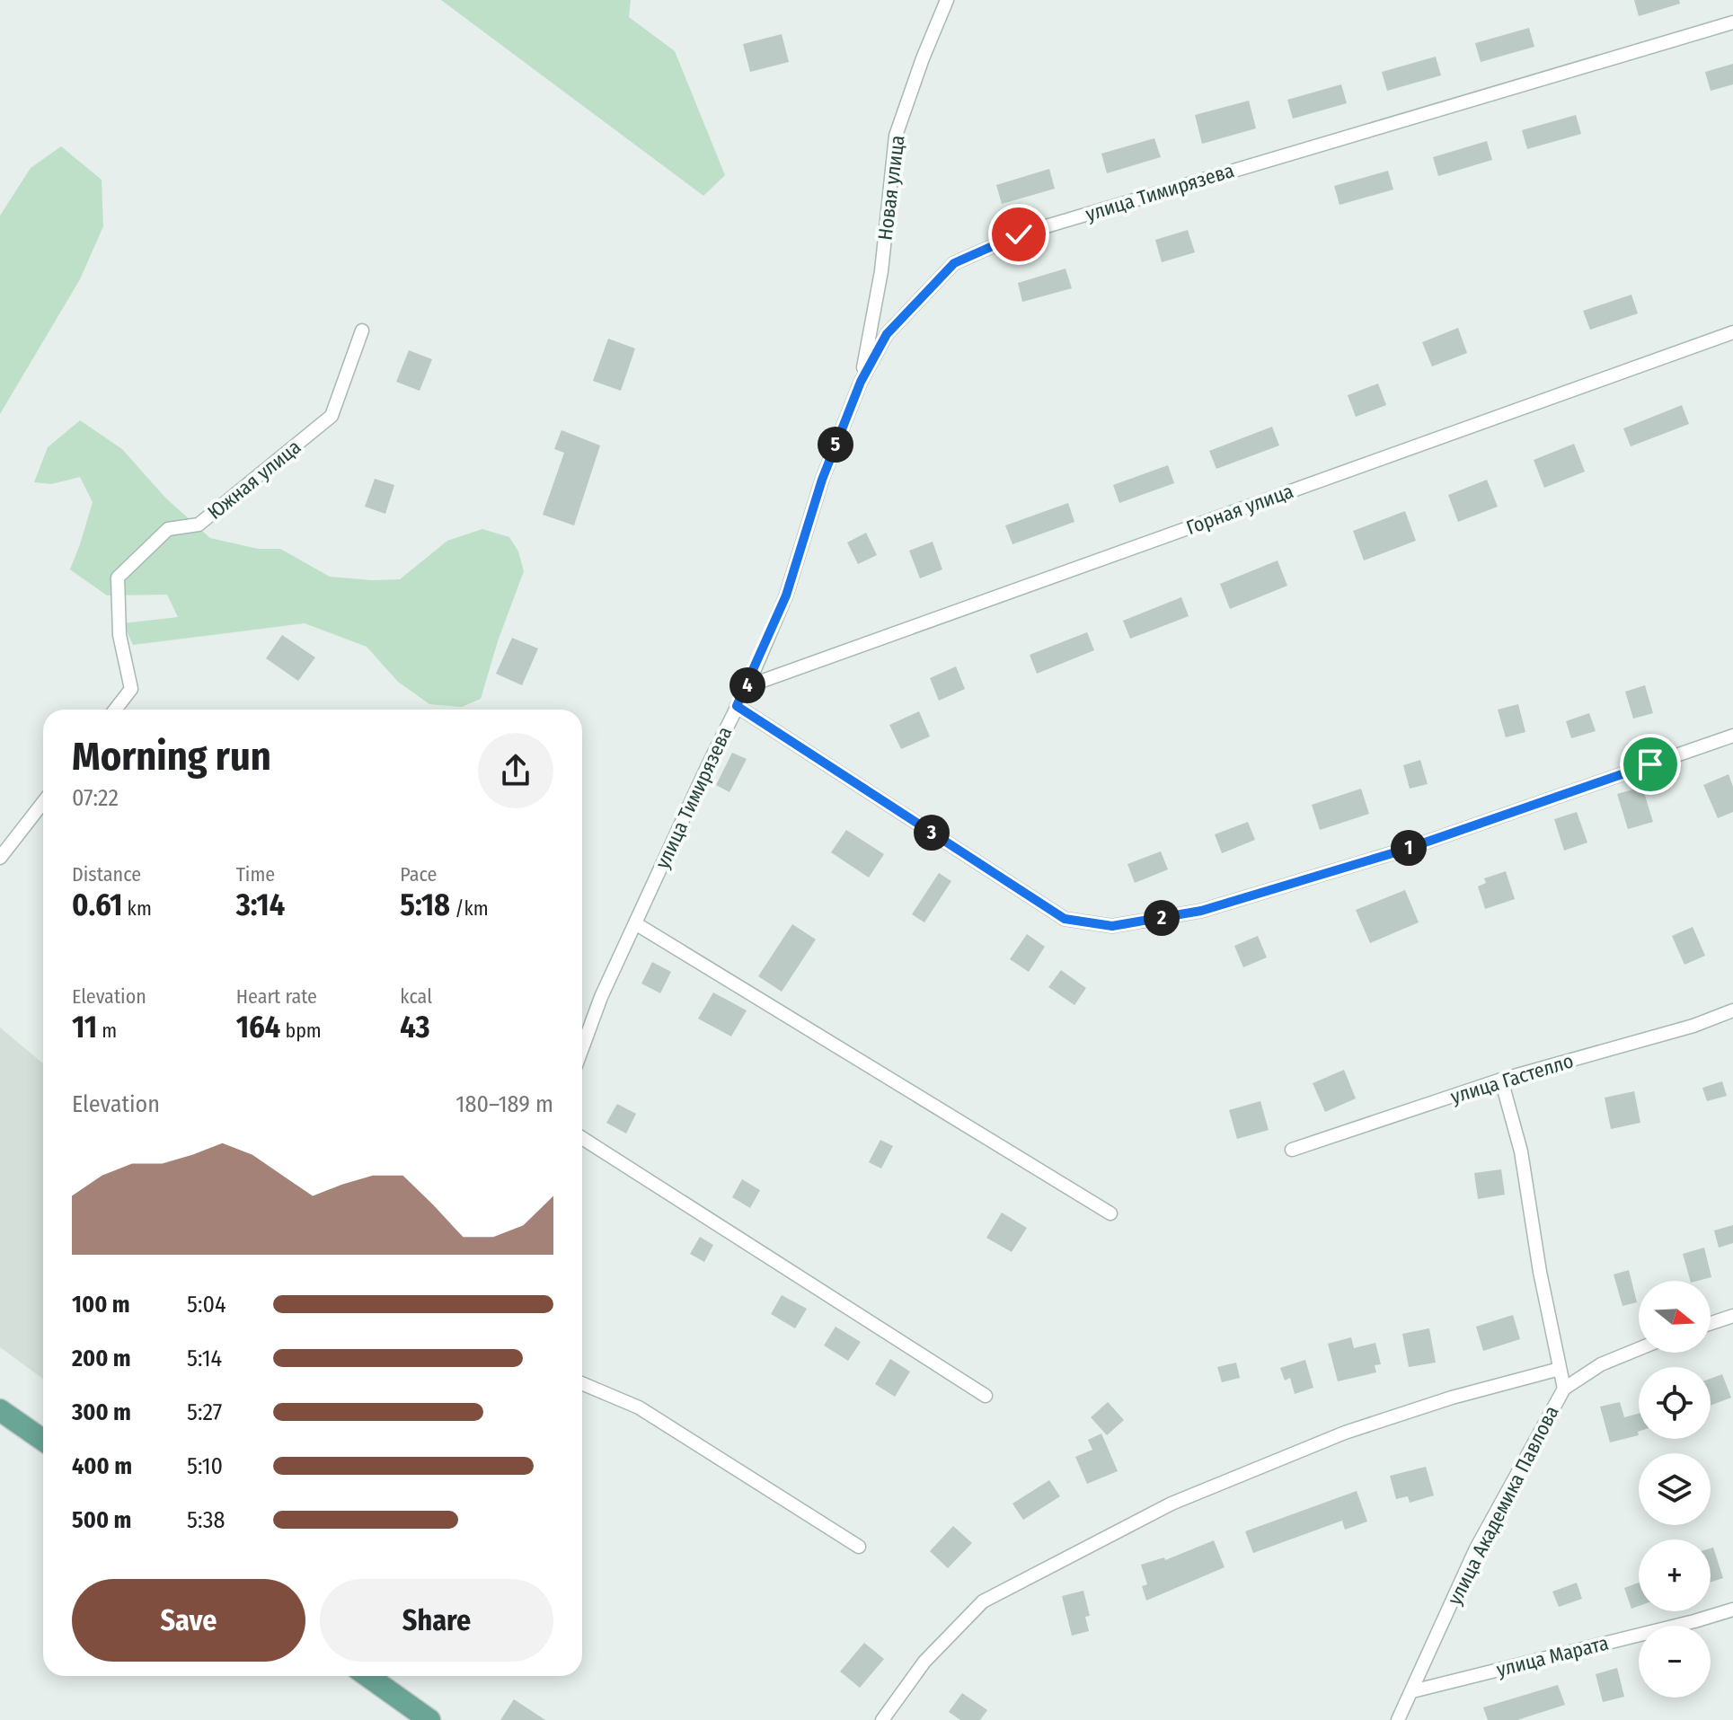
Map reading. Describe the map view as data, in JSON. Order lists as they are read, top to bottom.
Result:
{
  "streets": {
    "street": [
      "Новая улица",
      "улица Тимирязева",
      "Южная улица",
      "Горная улица",
      "улица Гастелло",
      "улица Академика Павлова",
      "улица Марата"
    ]
  },
  "crossings": [
    ["Новая улица", "улица Тимирязева"],
    ["улица Тимирязева", "Горная улица"],
    ["улица Академика Павлова", "улица Марата"]
  ],
  "north": "right",
  "page": {
    "pins": [
      "5",
      "4",
      "3",
      "1",
      "2"
    ],
    "heading": ["Morning run", "07:22"],
    "stats": [
      ["Distance", "0.61 km"],
      ["Time", "3:14"],
      ["Pace", "5:18 /km"],
      ["Elevation", "11 m"],
      ["Heart rate", "164 bpm"],
      ["kcal", "43"]
    ],
    "chart": ["Elevation", "180–189 m"],
    "list": [
      {
        "name": "100 m",
        "note": "5:04"
      },
      {
        "name": "200 m",
        "note": "5:14"
      },
      {
        "name": "300 m",
        "note": "5:27"
      },
      {
        "name": "400 m",
        "note": "5:10"
      },
      {
        "name": "500 m",
        "note": "5:38"
      }
    ],
    "map_buttons": ["+", "−"],
    "buttons": ["Save", "Share"]
  }
}
